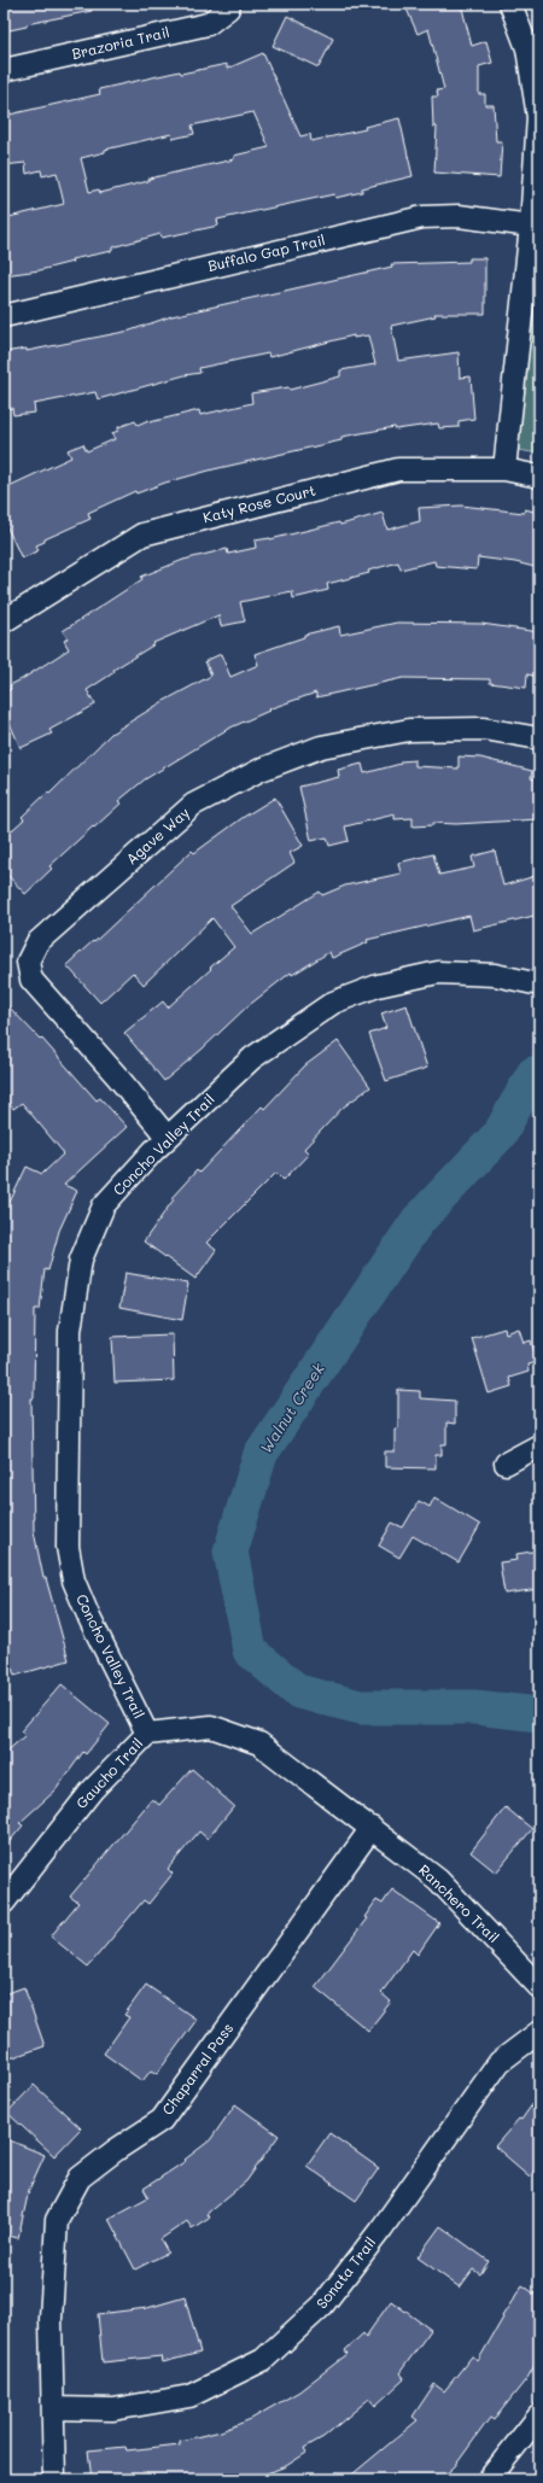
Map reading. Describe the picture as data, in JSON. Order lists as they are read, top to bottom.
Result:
{
  "streets": {
    "street": [
      "Brazoria Trail",
      "Buffalo Gap Trail",
      "Katy Rose Court",
      "Agave Way",
      "Concho Valley Trail",
      "Gaucho Trail",
      "Ranchero Trail",
      "Chaparral Pass",
      "Sonata Trail"
    ]
  },
  "crossings": [
    ["Agave Way", "Concho Valley Trail"],
    ["Concho Valley Trail", "Gaucho Trail"],
    ["Gaucho Trail", "Ranchero Trail"],
    ["Gaucho Trail", "Chaparral Pass"],
    ["Ranchero Trail", "Chaparral Pass"],
    ["Chaparral Pass", "Sonata Trail"]
  ],
  "water": ["Walnut Creek"]
}
